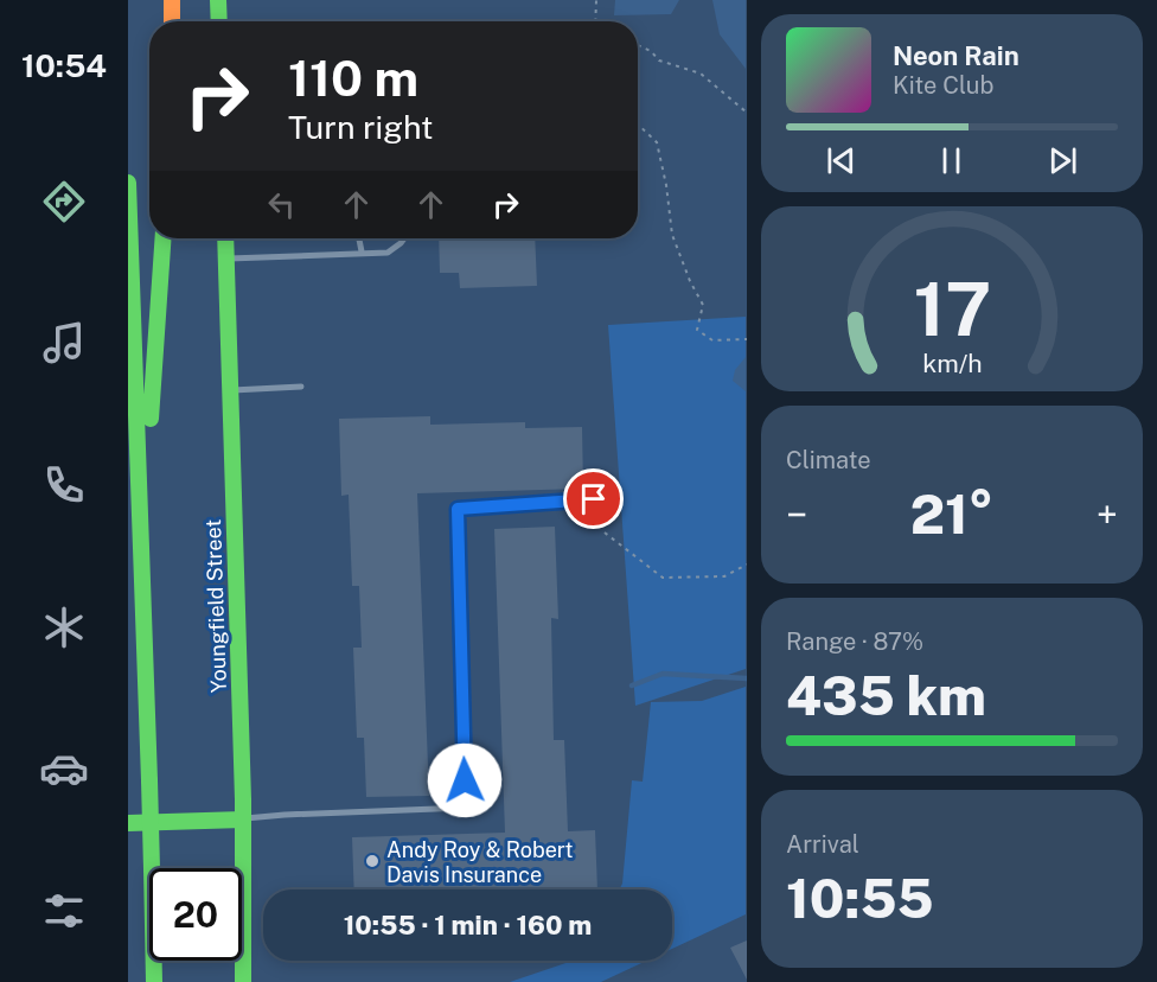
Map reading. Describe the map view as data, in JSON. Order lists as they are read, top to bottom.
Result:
{
  "streets": {
    "main road": ["Youngfield Street"]
  },
  "places": ["Andy Roy & Robert Davis Insurance"],
  "page": {
    "tabs": "10:54",
    "turn": ["110 m", "Turn right"],
    "song": ["Neon Rain", "Kite Club"],
    "tile": [
      "Climate",
      ["Range · 87%", "435 km"],
      ["Arrival", "10:55"]
    ],
    "heat": ["−", "21°", "+"],
    "limit": "20",
    "trip": "10:55 · 1 min · 160 m",
    "gauge": ["17", "km/h"]
  }
}
